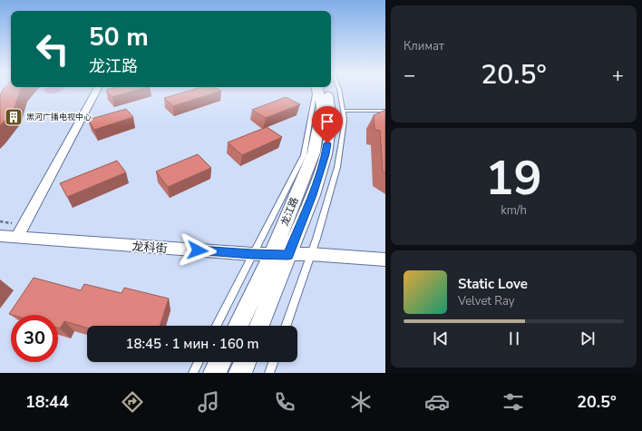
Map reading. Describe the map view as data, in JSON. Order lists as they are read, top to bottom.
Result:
{
  "streets": {
    "street": ["龙江路", "龙科街"]
  },
  "crossings": [
    ["龙江路", "龙科街"]
  ],
  "places": {
    "building": ["黑河广播电视中心"]
  },
  "page": {
    "tile": [
      "Климат",
      ["19", "km/h"]
    ],
    "turn": ["50 m", "龙江路"],
    "heat": ["−", "20.5°", "+"],
    "song": ["Static Love", "Velvet Ray"],
    "limit": "30",
    "trip": "18:45 · 1 мин · 160 m",
    "tabs": ["18:44", "20.5°"]
  }
}
